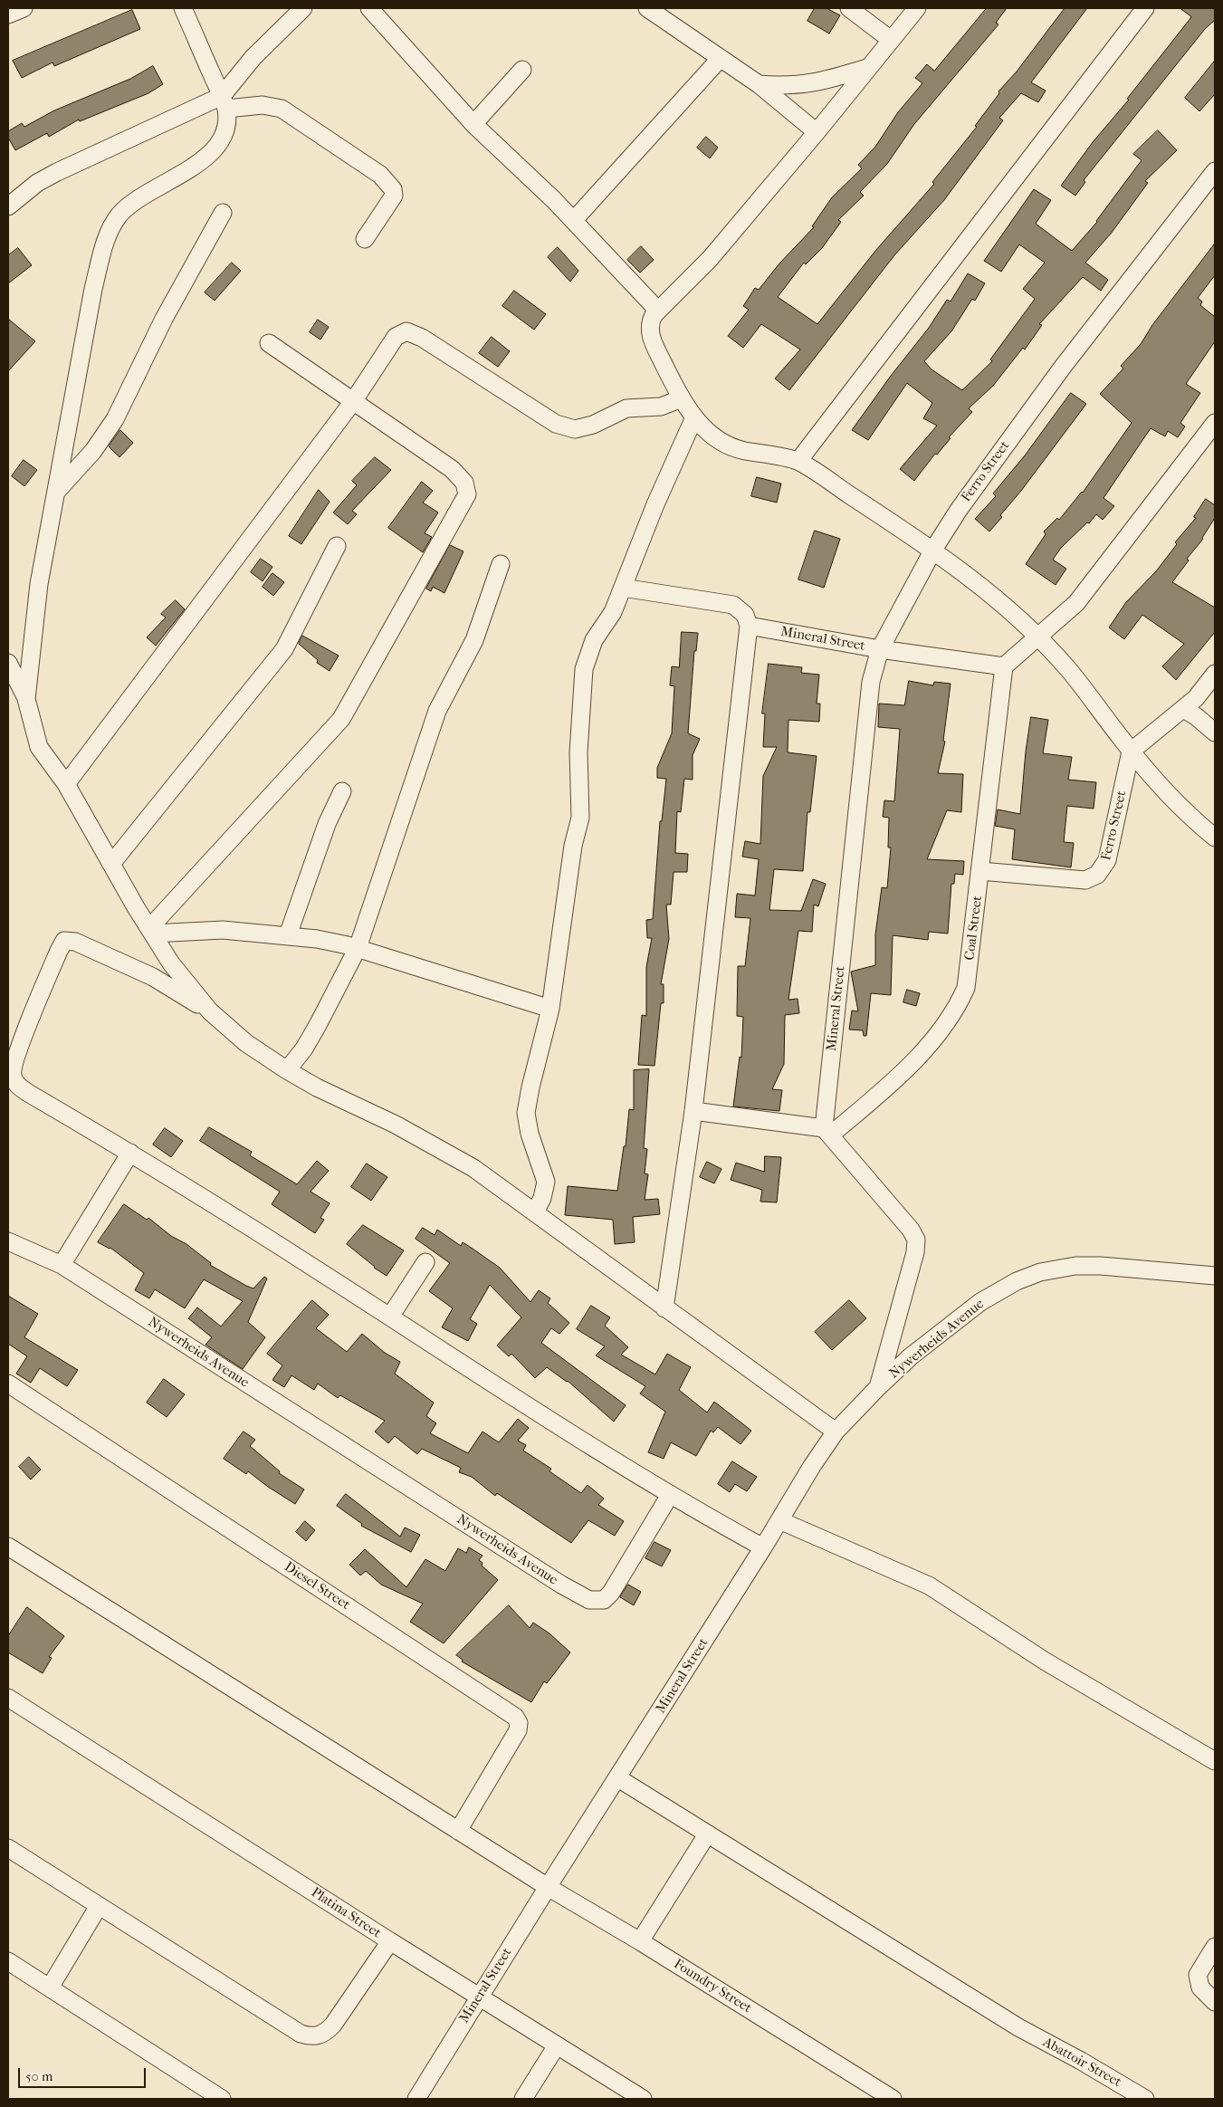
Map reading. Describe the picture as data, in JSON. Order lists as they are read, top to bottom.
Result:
{
  "streets": {
    "street": [
      "Ferro Street",
      "Mineral Street",
      "Coal Street",
      "Nywerheids Avenue",
      "Diesel Street",
      "Platina Street",
      "Foundry Street",
      "Abattoir Street"
    ]
  },
  "crossings": [
    ["Ferro Street", "Mineral Street"],
    ["Ferro Street", "Coal Street"],
    ["Mineral Street", "Coal Street"],
    ["Mineral Street", "Nywerheids Avenue"],
    ["Mineral Street", "Foundry Street"]
  ],
  "scale_bar": "50 m"
}
